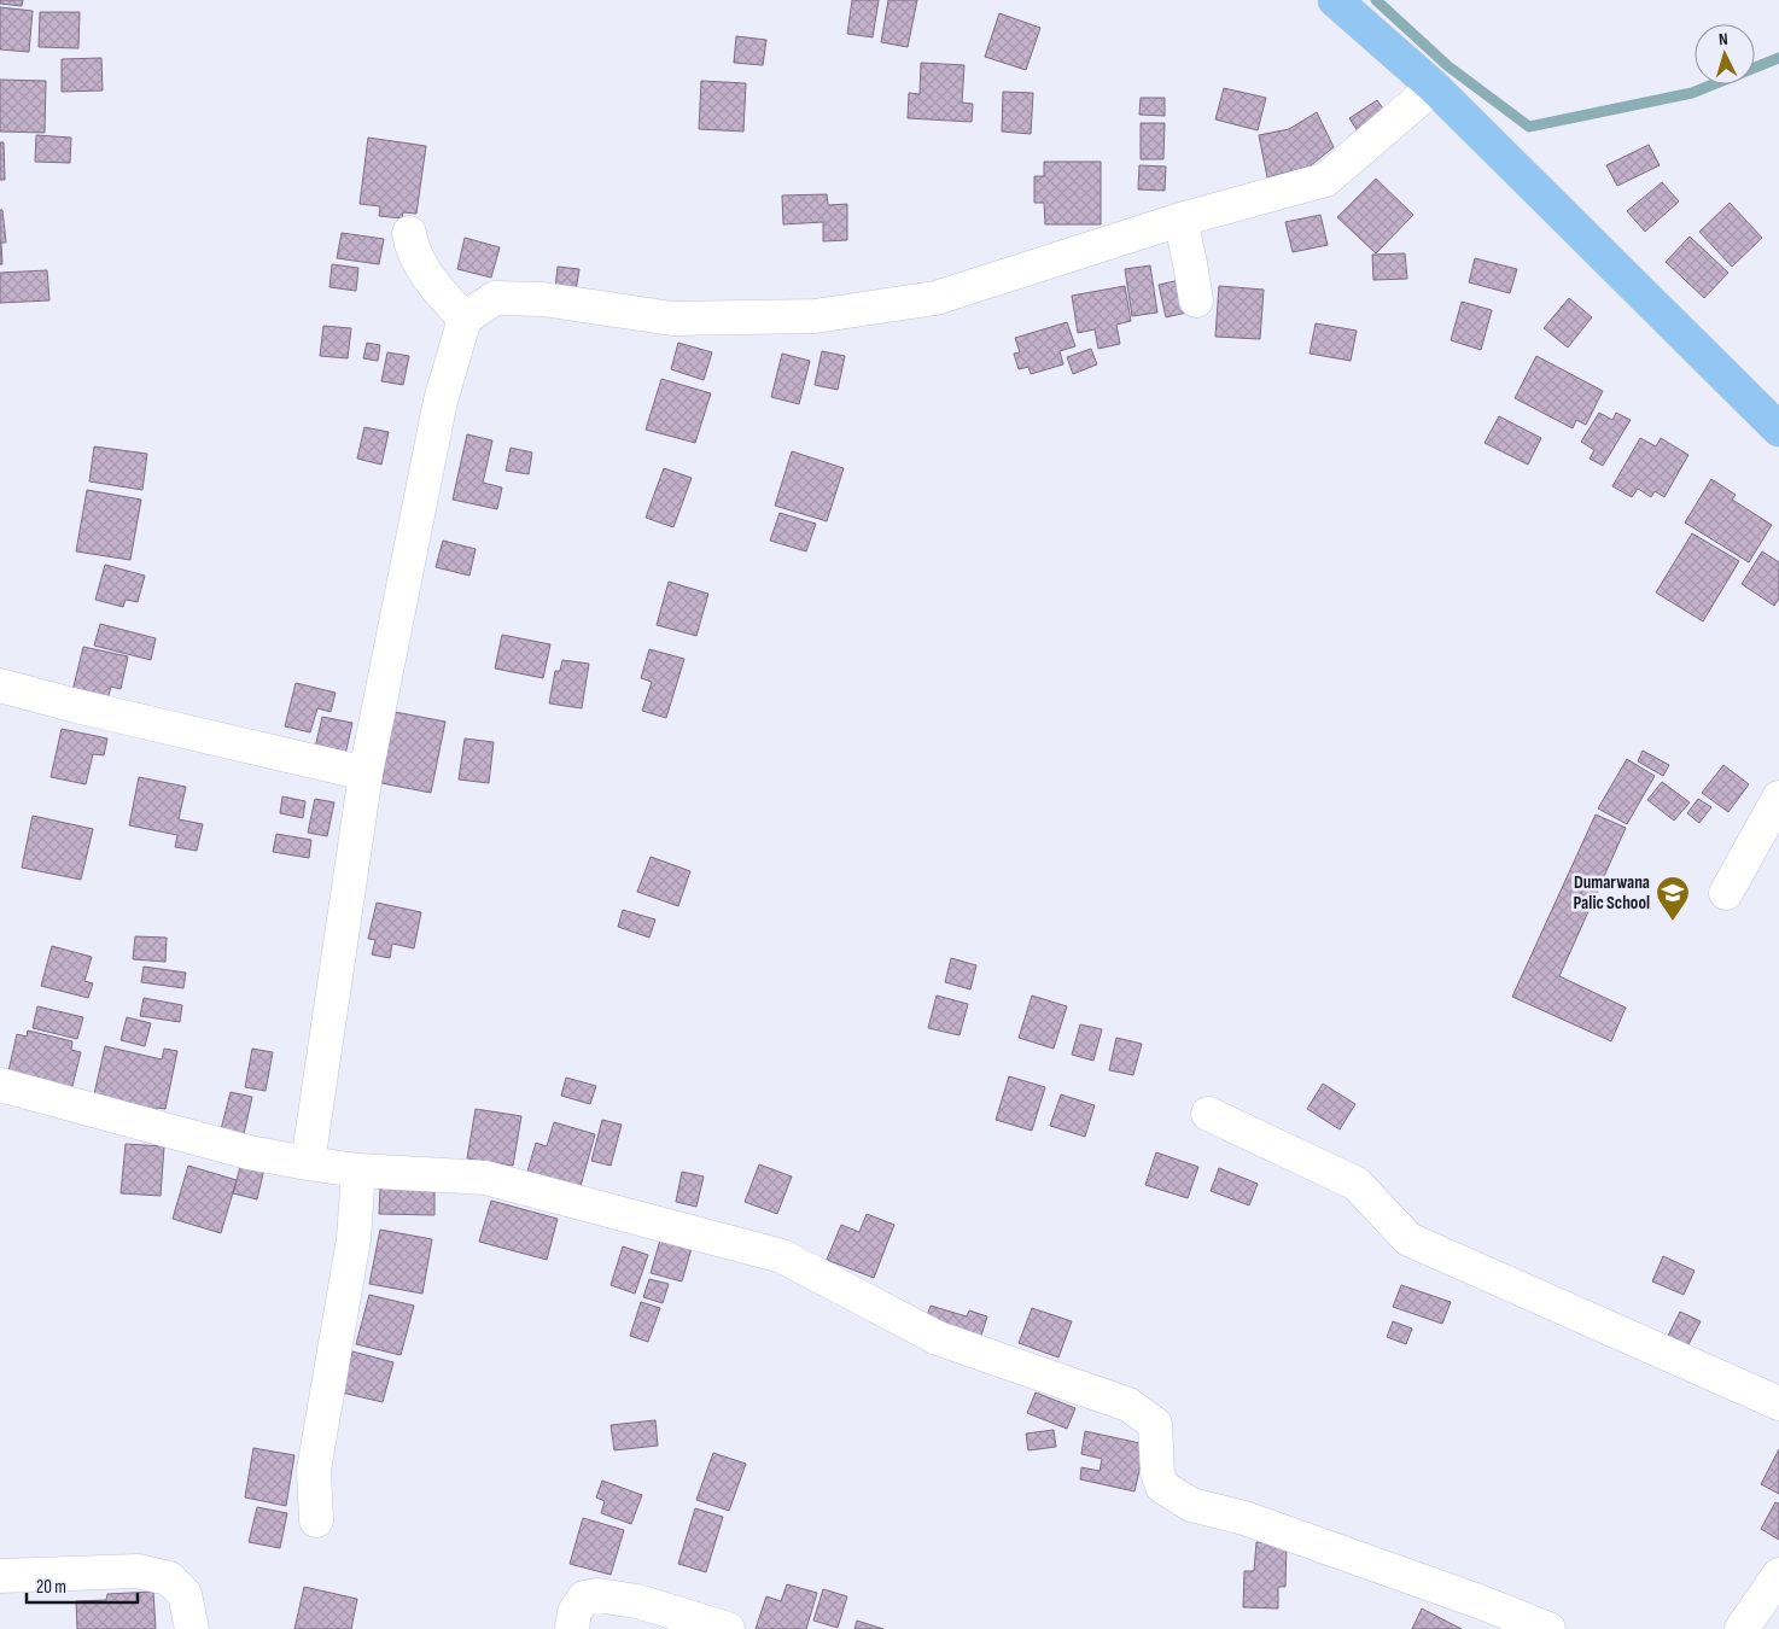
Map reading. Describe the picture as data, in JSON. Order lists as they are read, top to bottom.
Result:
{
  "places": {
    "school or university": ["Dumarwana Palic School"]
  },
  "scale_bar": "20 m",
  "north": "top"
}
